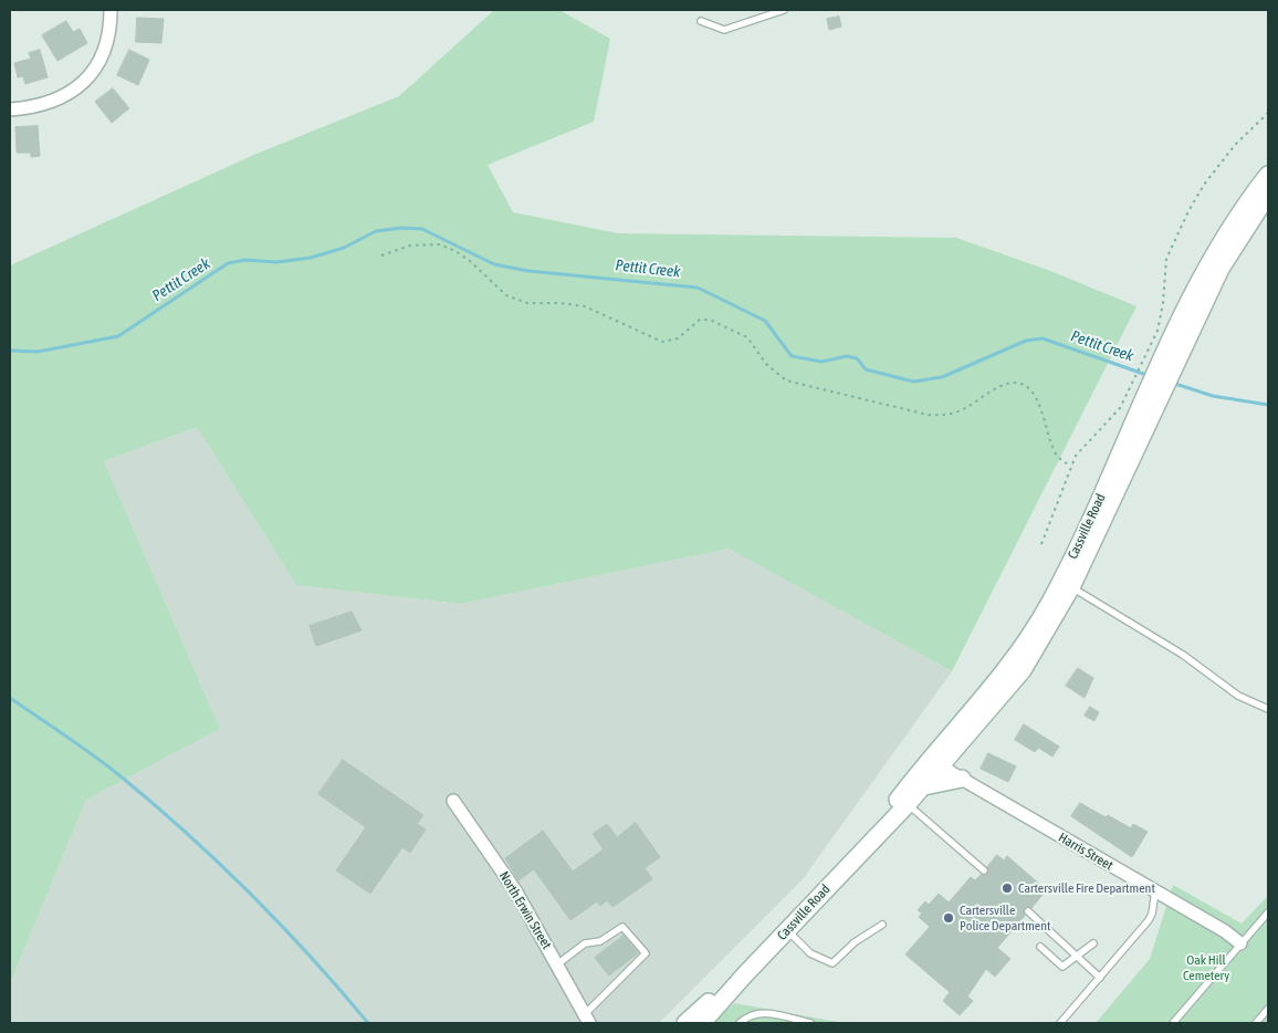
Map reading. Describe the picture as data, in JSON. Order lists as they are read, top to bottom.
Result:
{
  "streets": {
    "main road": ["Cassville Road"],
    "street": ["Harris Street", "North Erwin Street"]
  },
  "crossings": [
    ["Cassville Road", "Harris Street"]
  ],
  "water": ["Pettit Creek"],
  "parks": ["Oak Hill Cemetery"],
  "places": ["Cartersville Fire Department", "Cartersville Police Department"]
}
